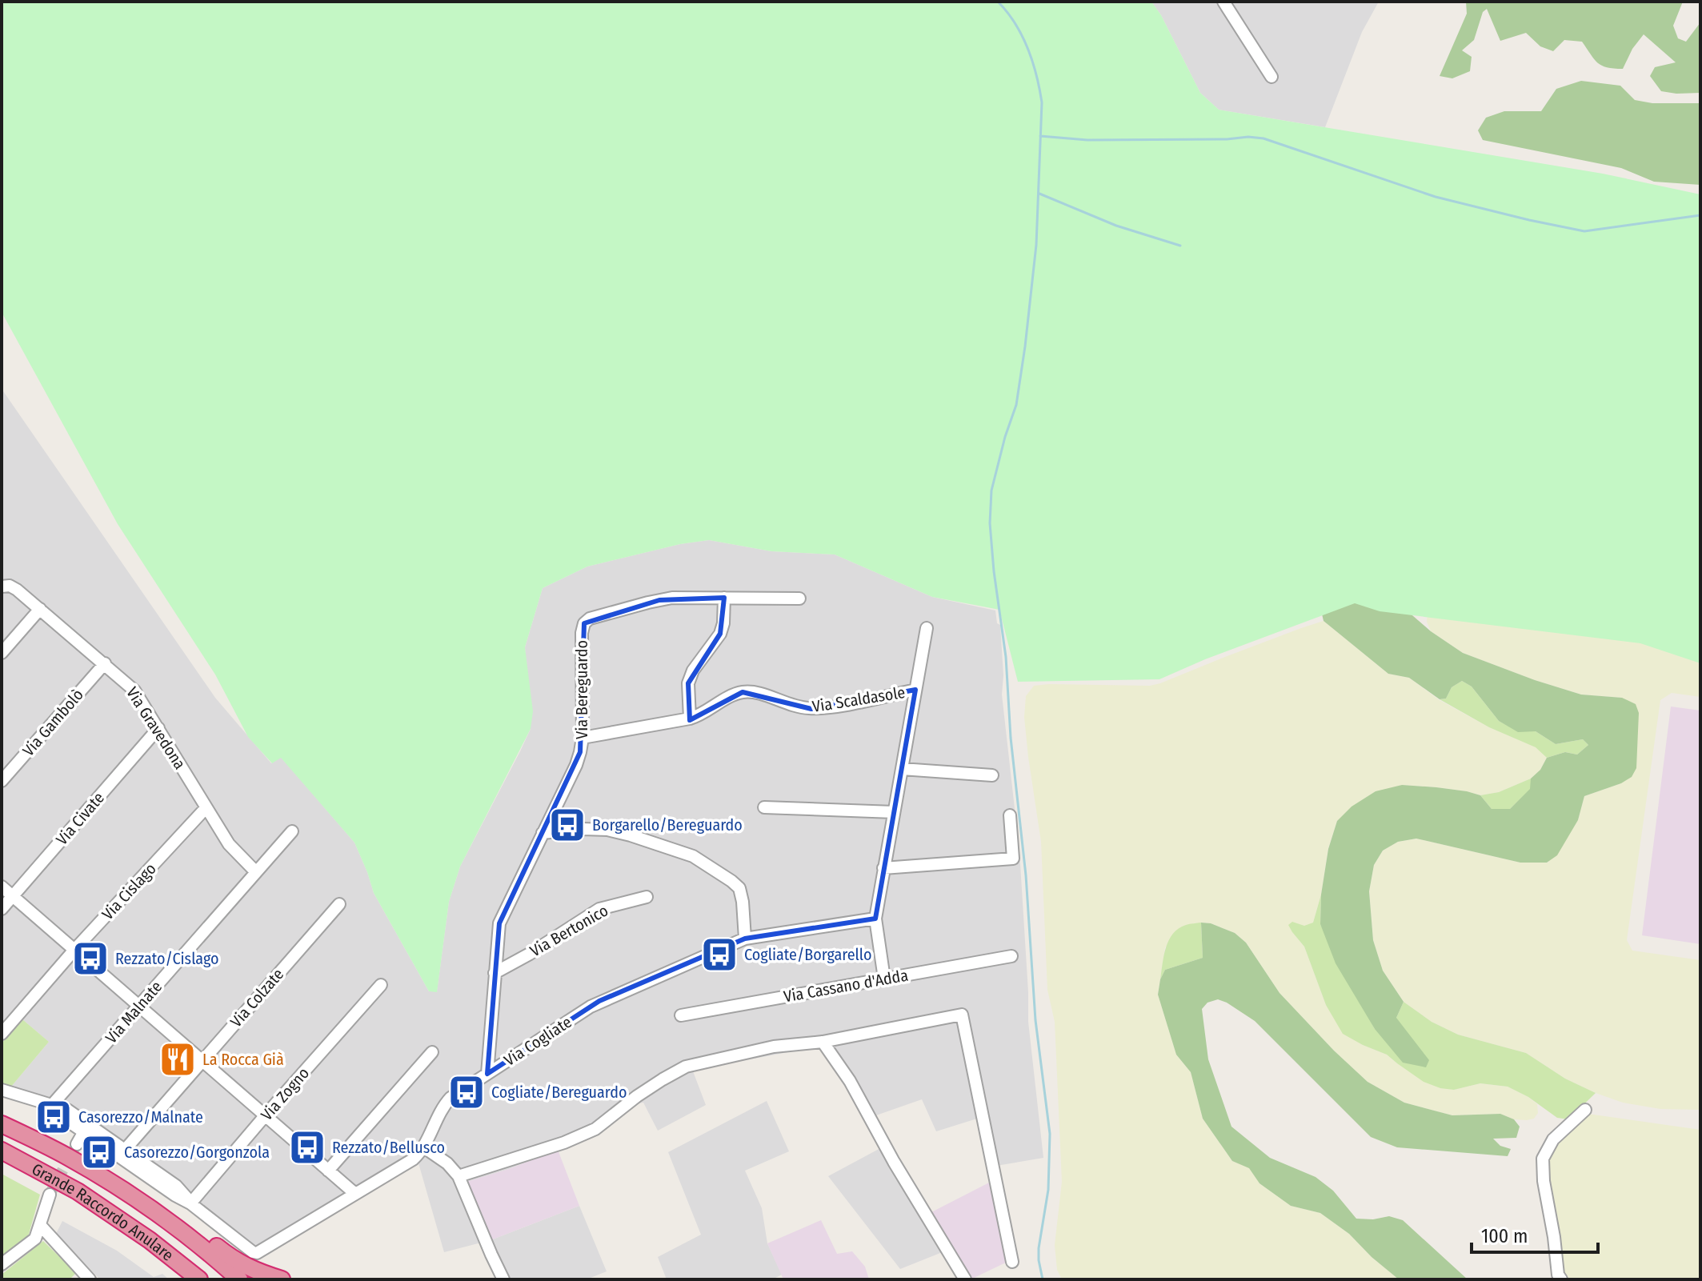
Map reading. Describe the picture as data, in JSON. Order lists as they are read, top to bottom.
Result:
{
  "streets": {
    "highway": ["Grande Raccordo Anulare"],
    "street": [
      "Via Bereguardo",
      "Via Scaldasole",
      "Via Gambolò",
      "Via Gravedona",
      "Via Civate",
      "Via Cislago",
      "Via Bertonico",
      "Via Cassano d'Adda",
      "Via Colzate",
      "Via Malnate",
      "Via Cogliate",
      "Via Zogno"
    ]
  },
  "crossings": [
    ["Via Bereguardo", "Via Scaldasole"],
    ["Via Bereguardo", "Via Bertonico"],
    ["Via Bereguardo", "Via Cogliate"],
    ["Via Gambolò", "Via Gravedona"],
    ["Via Gravedona", "Via Civate"],
    ["Via Gravedona", "Via Cislago"],
    ["Via Gravedona", "Via Malnate"],
    ["Via Cogliate", "Via Zogno"]
  ],
  "places": {
    "bus stop": [
      "Borgarello/Bereguardo",
      "Cogliate/Borgarello",
      "Rezzato/Cislago",
      "Cogliate/Bereguardo",
      "Casorezzo/Malnate",
      "Rezzato/Bellusco",
      "Casorezzo/Gorgonzola"
    ],
    "restaurant": ["La Rocca Già"]
  },
  "scale_bar": "100 m"
}
